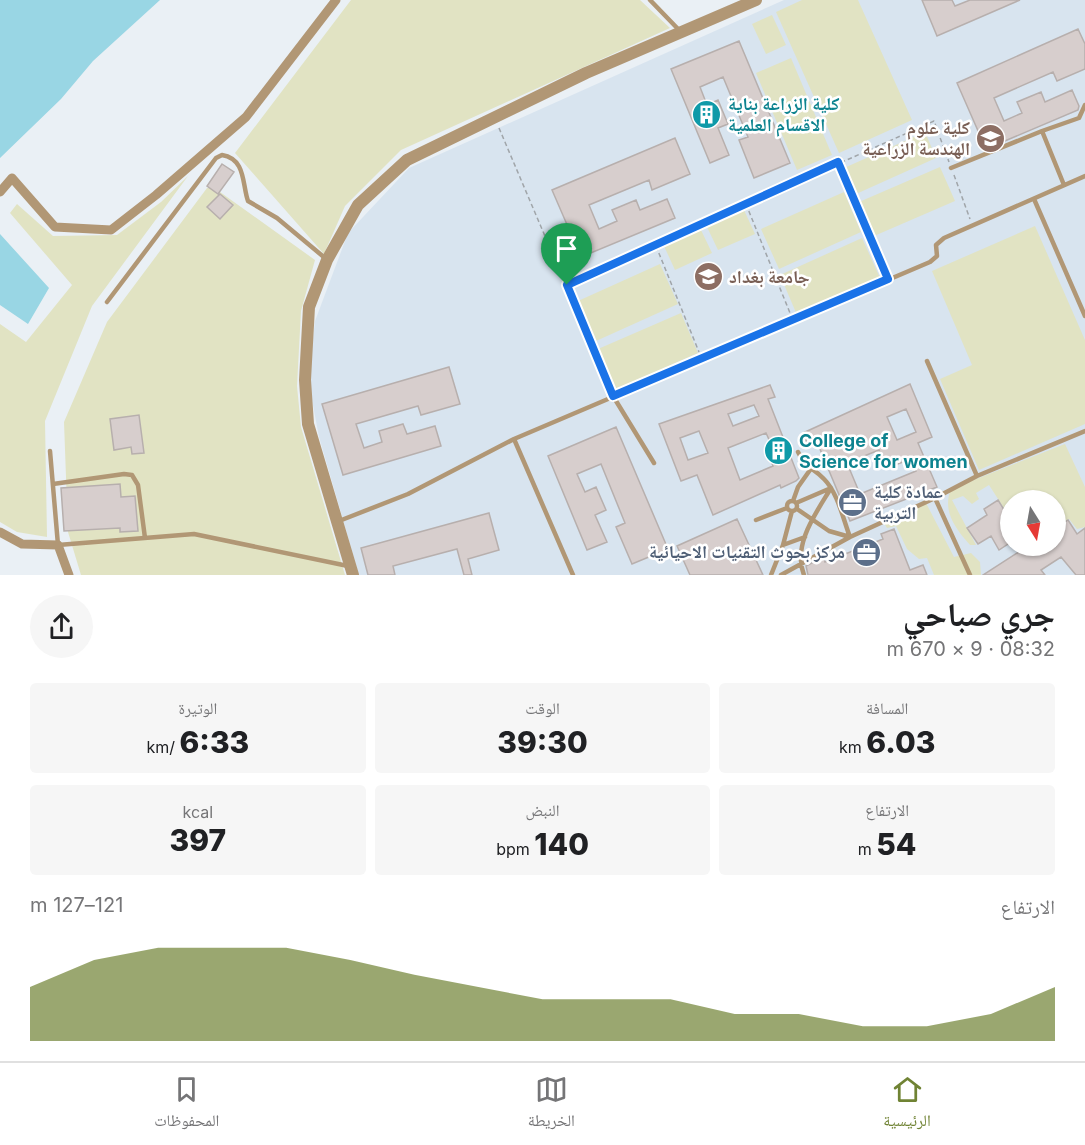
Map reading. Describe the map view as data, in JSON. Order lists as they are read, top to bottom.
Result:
{
  "places": {
    "building": ["كلية الزراعة بناية الاقسام العلمية", "College of Science for women"],
    "school or university": ["كلية علوم الهندسة الزراعية", "جامعة بغداد"],
    "office": ["عمادة كلية التربية", "مركز بحوث التقنيات الاحيائية"]
  },
  "north": "bottom",
  "page": {
    "heading": ["جري صباحي", "08:32 · 9 × 670 m"],
    "stats": [
      ["المسافة", "6.03 km"],
      ["الوقت", "39:30"],
      ["الوتيرة", "6:33 /km"],
      ["الارتفاع", "54 m"],
      ["النبض", "140 bpm"],
      ["kcal", "397"]
    ],
    "chart": ["الارتفاع", "121–127 m"],
    "tabs": ["الرئيسية", "الخريطة", "المحفوظات"]
  }
}
